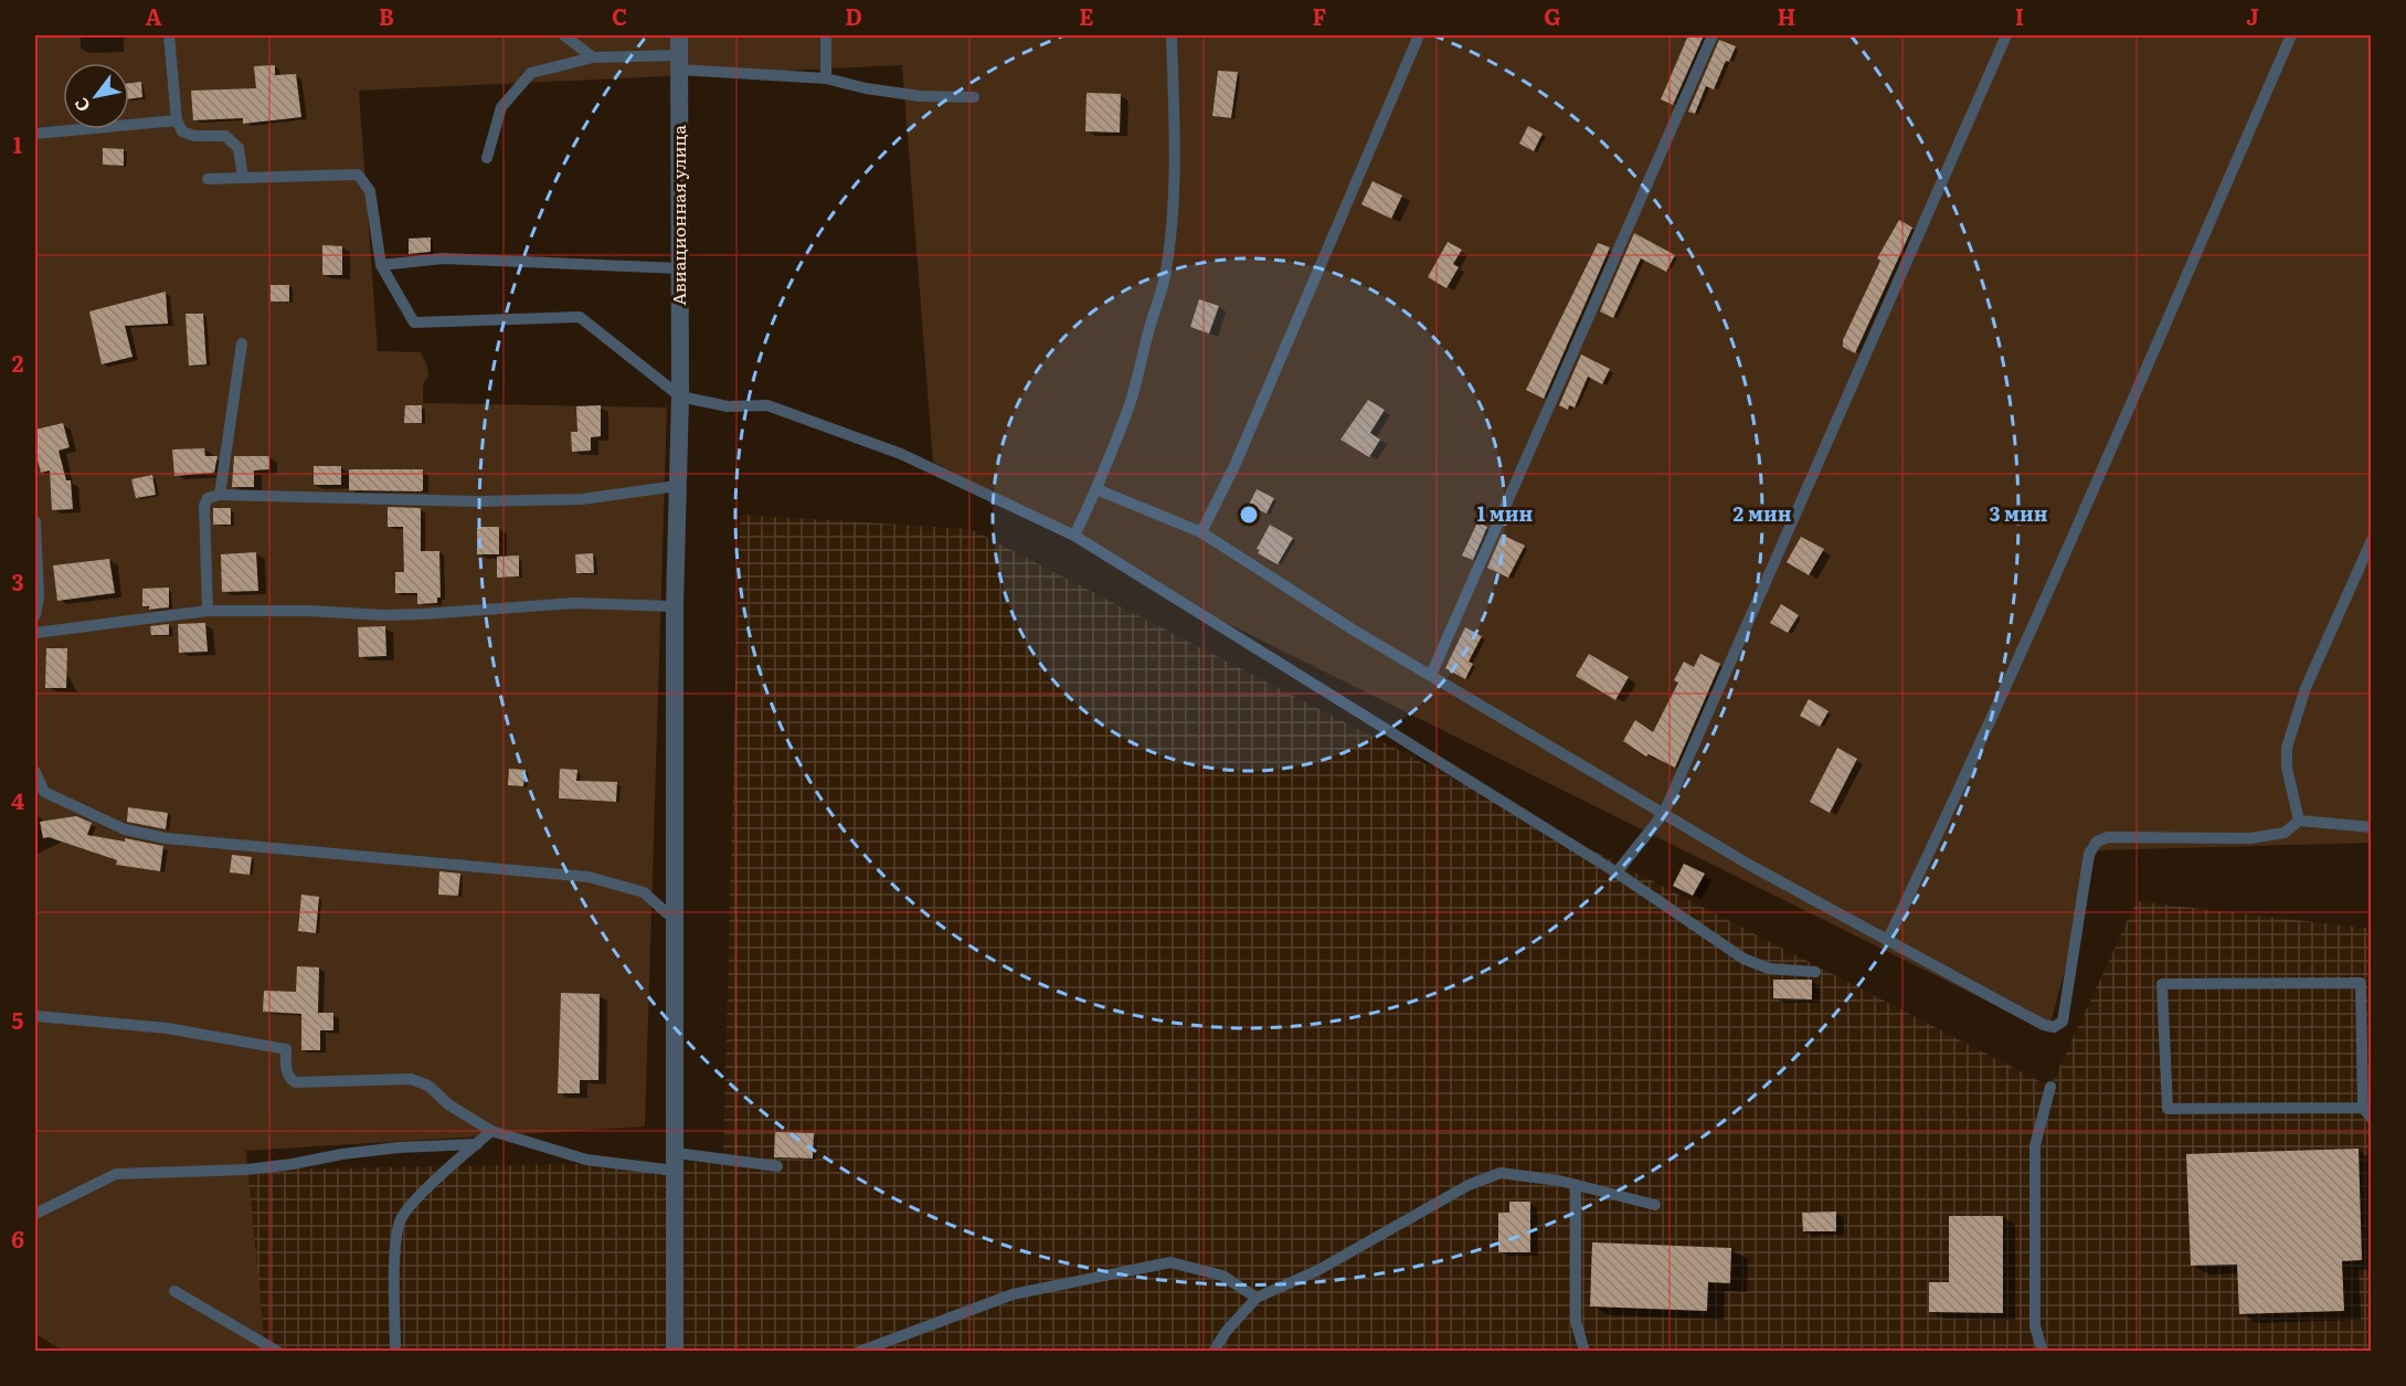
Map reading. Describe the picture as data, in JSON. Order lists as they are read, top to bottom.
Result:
{
  "streets": {
    "street": ["Авиационная улица"]
  },
  "north": "bottom left",
  "grid": {
    "columns": [
      "A",
      "B",
      "C",
      "D",
      "E",
      "F",
      "G",
      "H",
      "I",
      "J"
    ],
    "rows": [
      "1",
      "2",
      "3",
      "4",
      "5",
      "6"
    ]
  },
  "rings": ["1 мин", "2 мин", "3 мин"]
}
